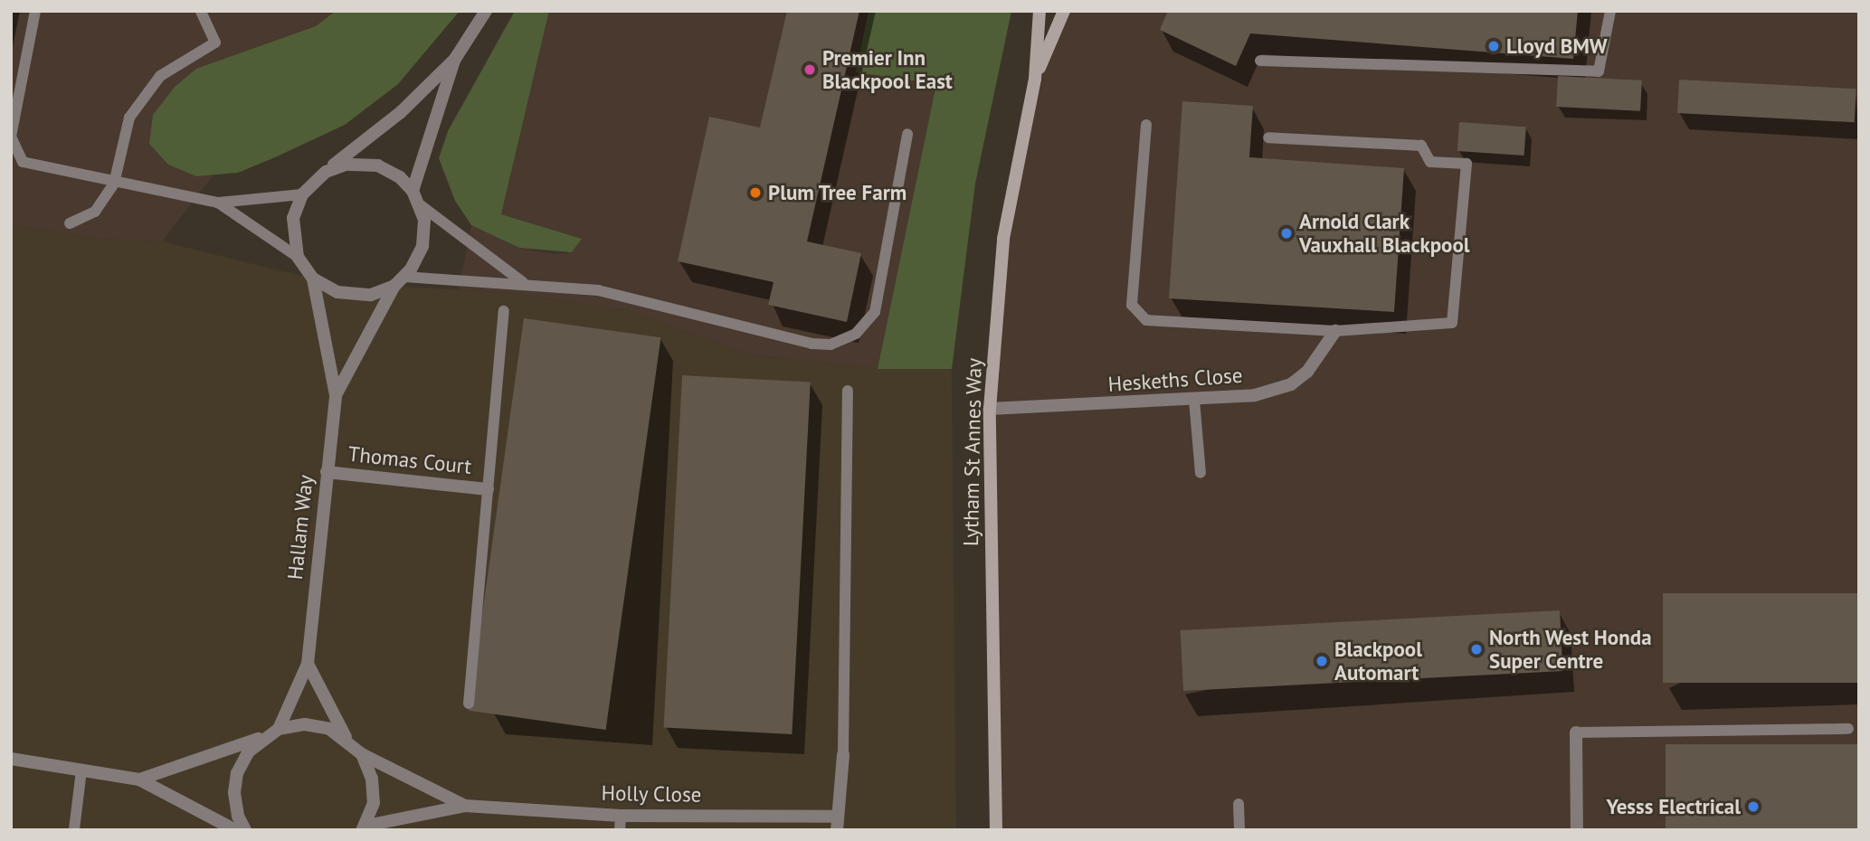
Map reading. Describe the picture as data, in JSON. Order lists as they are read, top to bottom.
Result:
{
  "streets": {
    "main road": ["Lytham St Annes Way"],
    "street": [
      "Heskeths Close",
      "Thomas Court",
      "Hallam Way",
      "Holly Close"
    ]
  },
  "crossings": [
    ["Heskeths Close", "Lytham St Annes Way"],
    ["Thomas Court", "Hallam Way"]
  ],
  "places": [
    "Lloyd BMW",
    "Premier Inn Blackpool East",
    "Plum Tree Farm",
    "Arnold Clark Vauxhall Blackpool",
    "North West Honda Super Centre",
    "Blackpool Automart",
    "Yesss Electrical"
  ]
}
